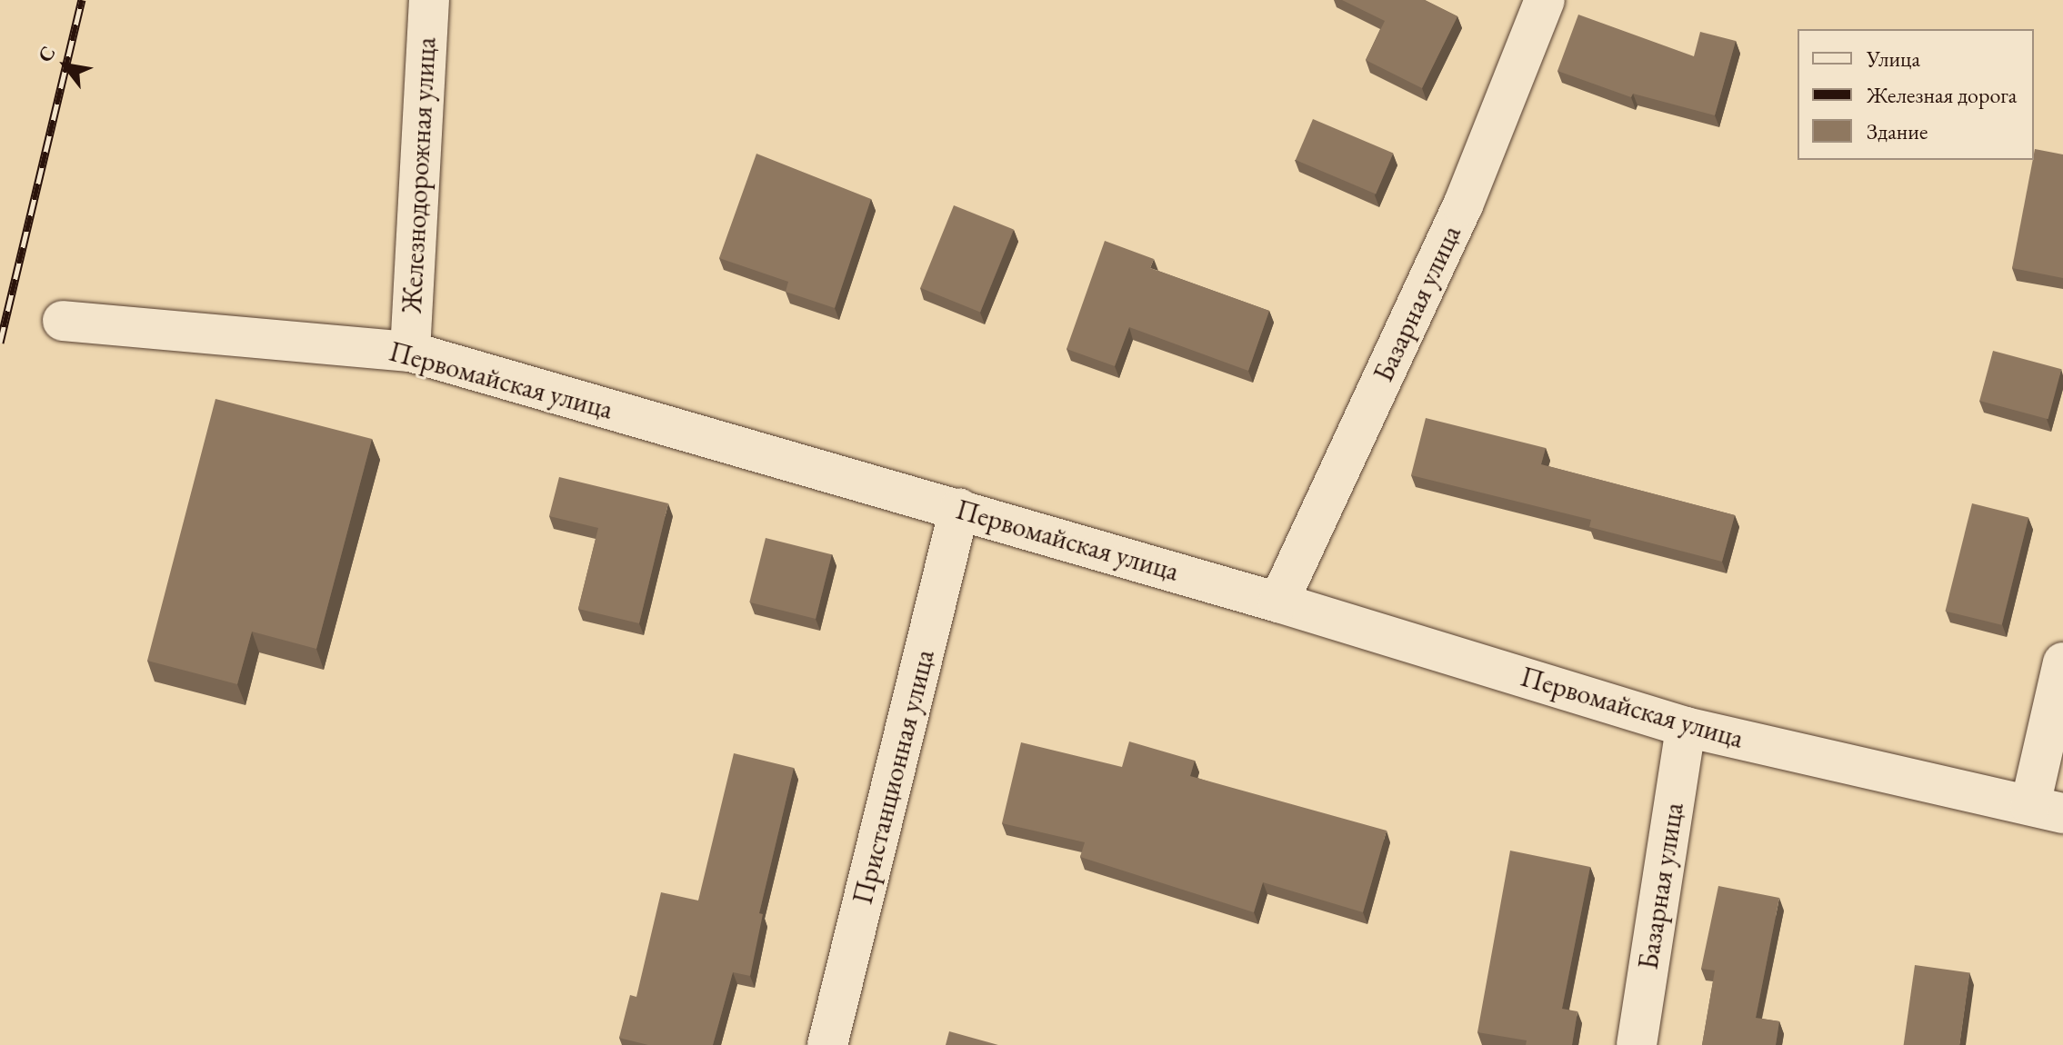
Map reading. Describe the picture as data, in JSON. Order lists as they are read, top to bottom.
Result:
{
  "streets": {
    "street": [
      "Железнодорожная улица",
      "Базарная улица",
      "Первомайская улица",
      "Пристанционная улица"
    ]
  },
  "crossings": [
    ["Железнодорожная улица", "Первомайская улица"],
    ["Базарная улица", "Первомайская улица"],
    ["Первомайская улица", "Пристанционная улица"]
  ],
  "legend": ["Улица", "Железная дорога", "Здание"],
  "north": "top left"
}
